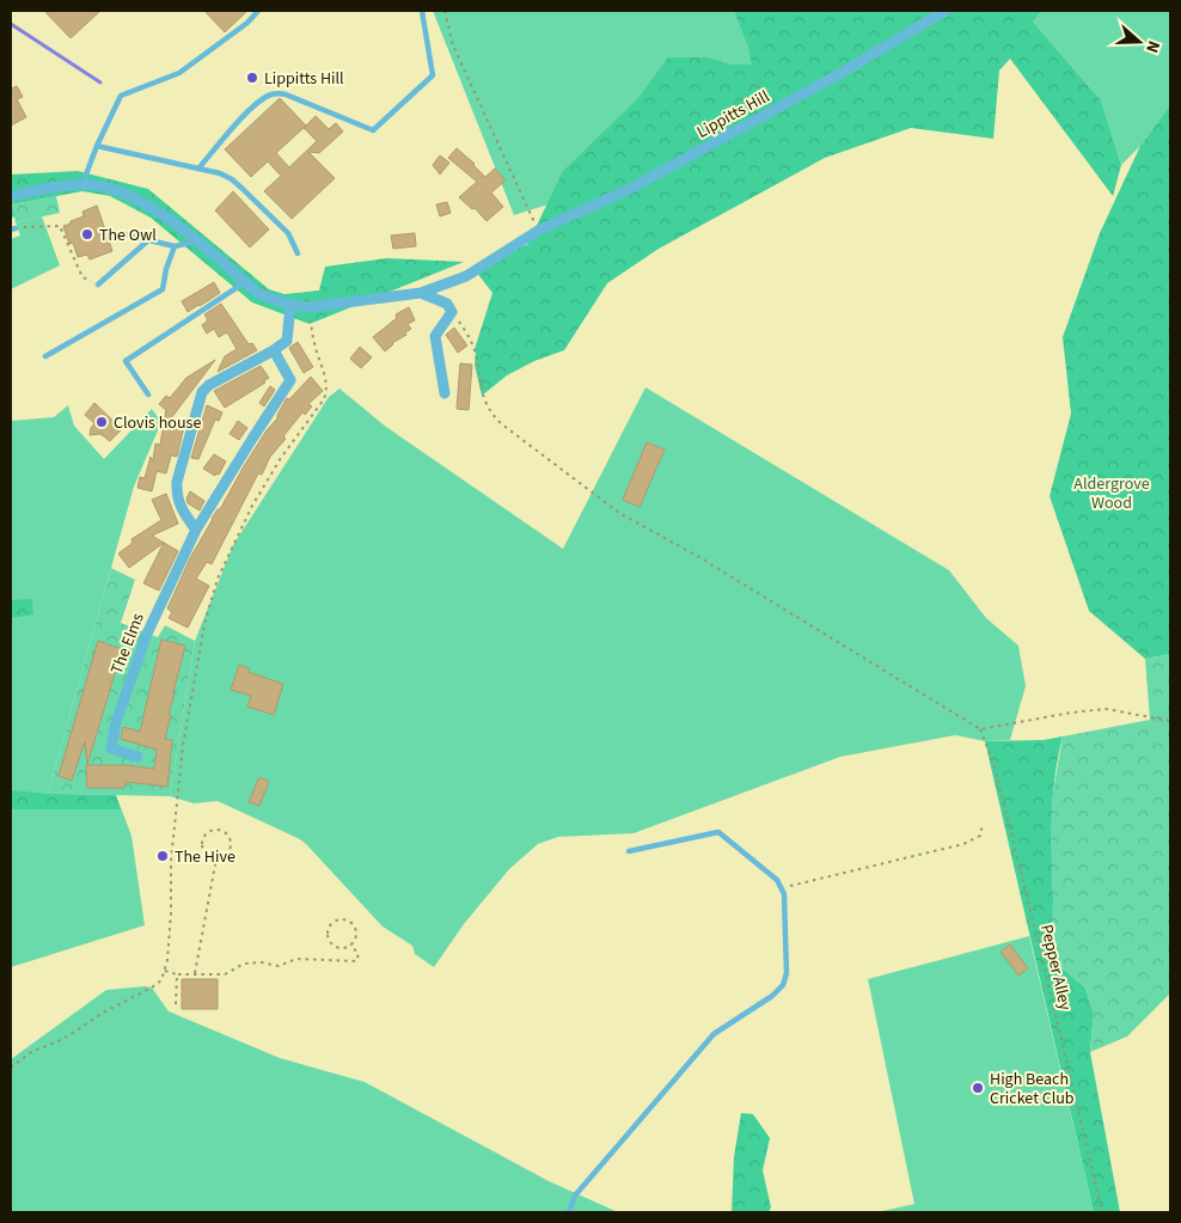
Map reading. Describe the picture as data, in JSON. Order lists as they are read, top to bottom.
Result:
{
  "streets": {
    "street": ["Lippitts Hill", "The Elms"],
    "path": ["Pepper Alley"]
  },
  "parks": ["Aldergrove Wood"],
  "places": [
    "Lippitts Hill",
    "The Owl",
    "Clovis house",
    "The Hive",
    "High Beach Cricket Club"
  ],
  "north": "right"
}
